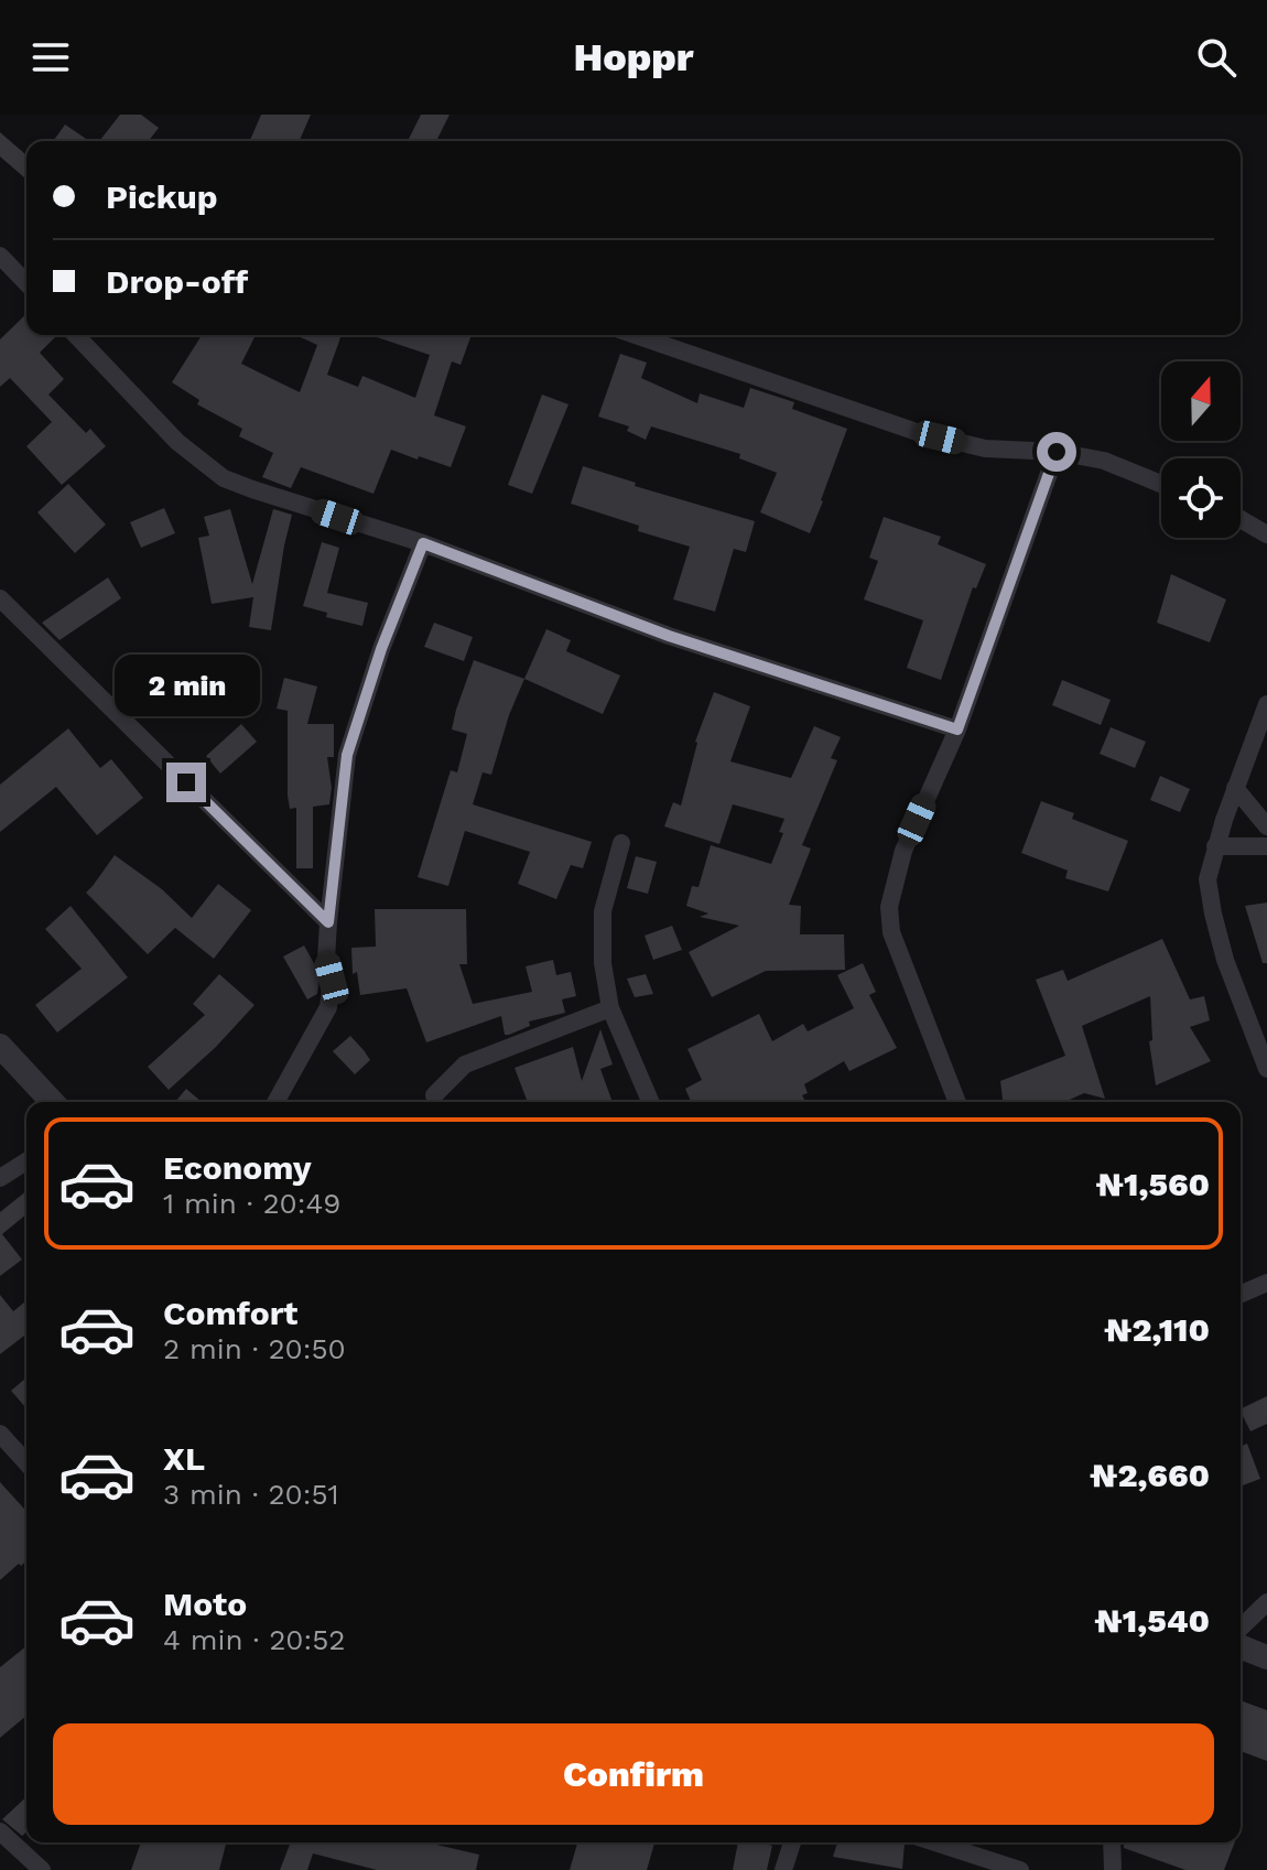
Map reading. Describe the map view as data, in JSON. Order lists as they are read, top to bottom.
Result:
{
  "north": "top",
  "page": {
    "header": "Hoppr",
    "banner": ["Pickup", "Drop-off"],
    "bubble": "2 min",
    "list": [
      {
        "name": "Economy",
        "note": "1 min · 20:49",
        "value": "₦1,560"
      },
      {
        "name": "Comfort",
        "note": "2 min · 20:50",
        "value": "₦2,110"
      },
      {
        "name": "XL",
        "note": "3 min · 20:51",
        "value": "₦2,660"
      },
      {
        "name": "Moto",
        "note": "4 min · 20:52",
        "value": "₦1,540"
      }
    ],
    "buttons": "Confirm"
  }
}
